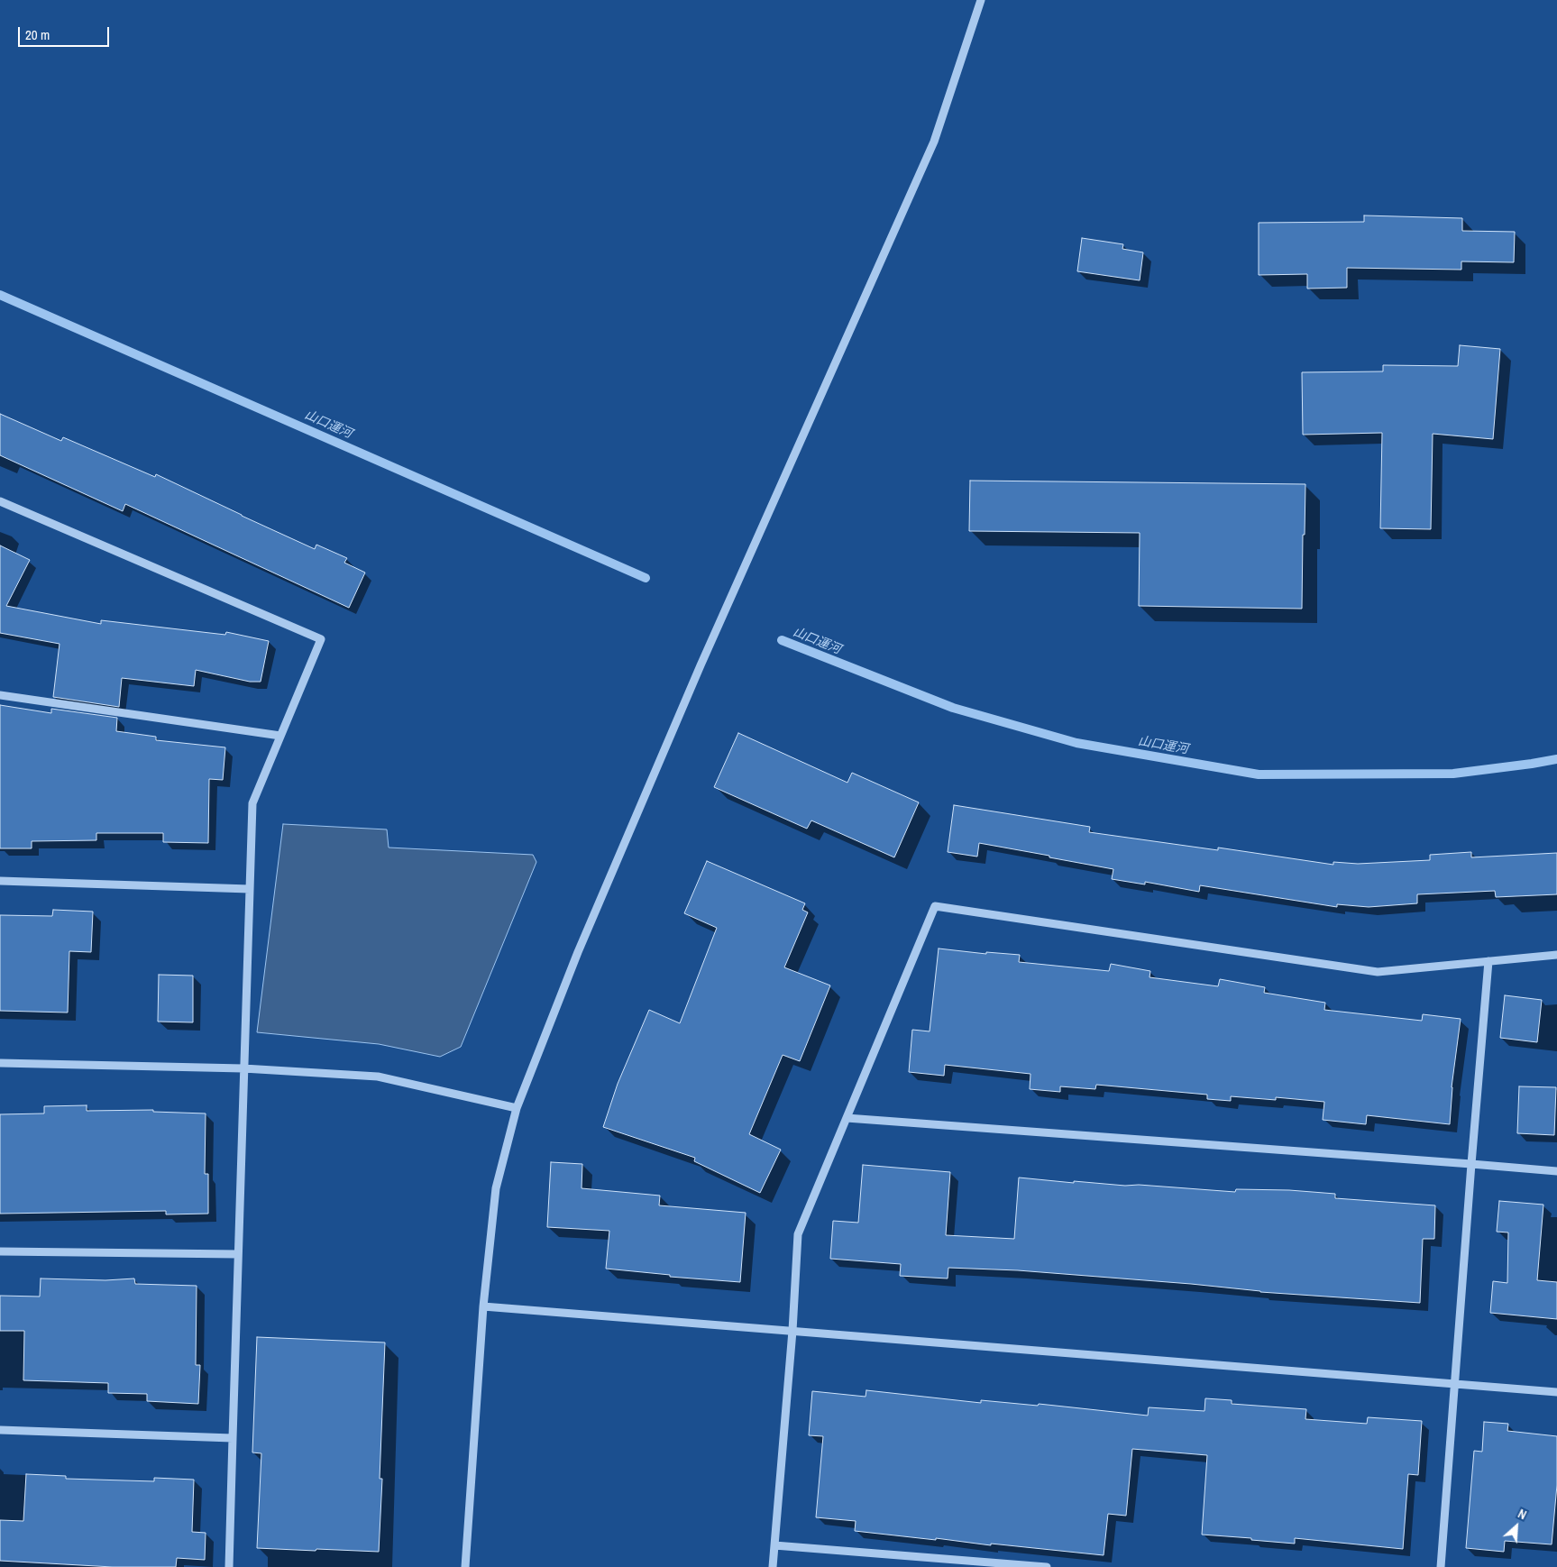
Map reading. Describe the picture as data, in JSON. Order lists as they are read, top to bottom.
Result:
{
  "water": ["山口運河"],
  "scale_bar": "20 m",
  "north": "top right"
}
